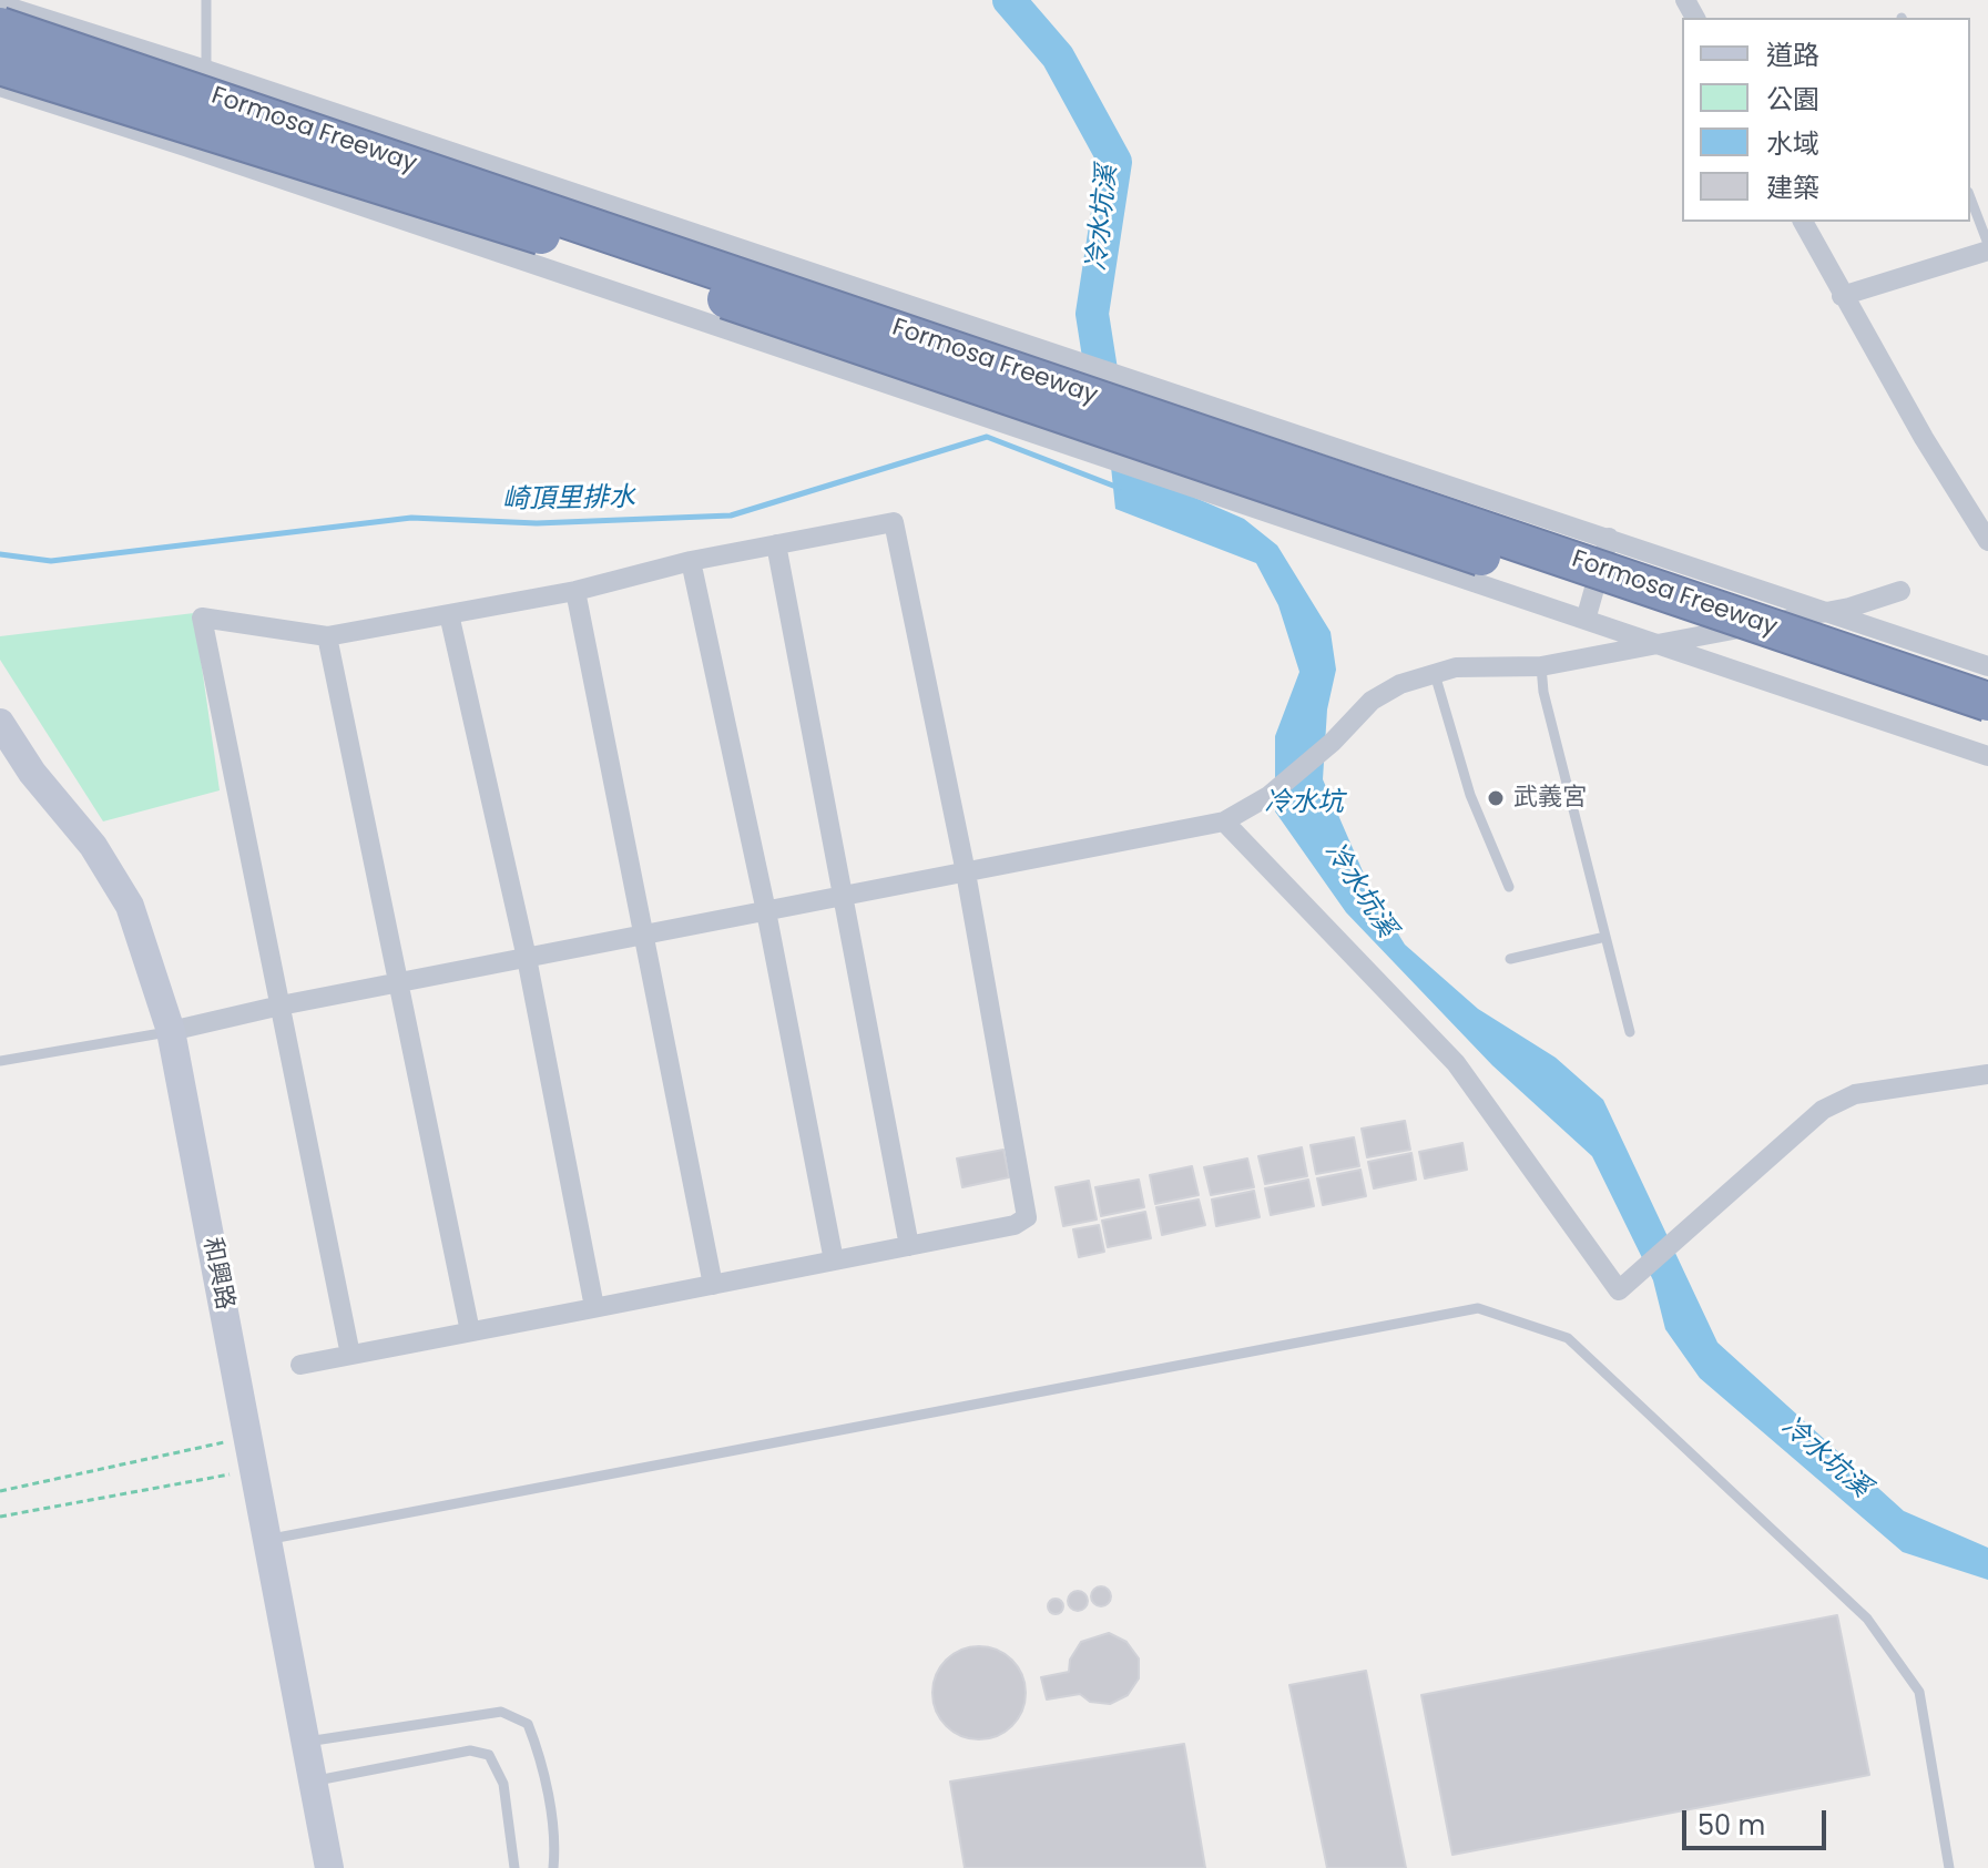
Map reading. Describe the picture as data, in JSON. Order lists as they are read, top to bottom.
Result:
{
  "streets": {
    "highway": ["Formosa Freeway"],
    "street": ["和興路"]
  },
  "water": ["冷水坑溪", "崎頂里排水", "冷水坑"],
  "places": ["武義宮"],
  "legend": [
    "道路",
    "公園",
    "水域",
    "建築"
  ],
  "scale_bar": "50 m"
}
